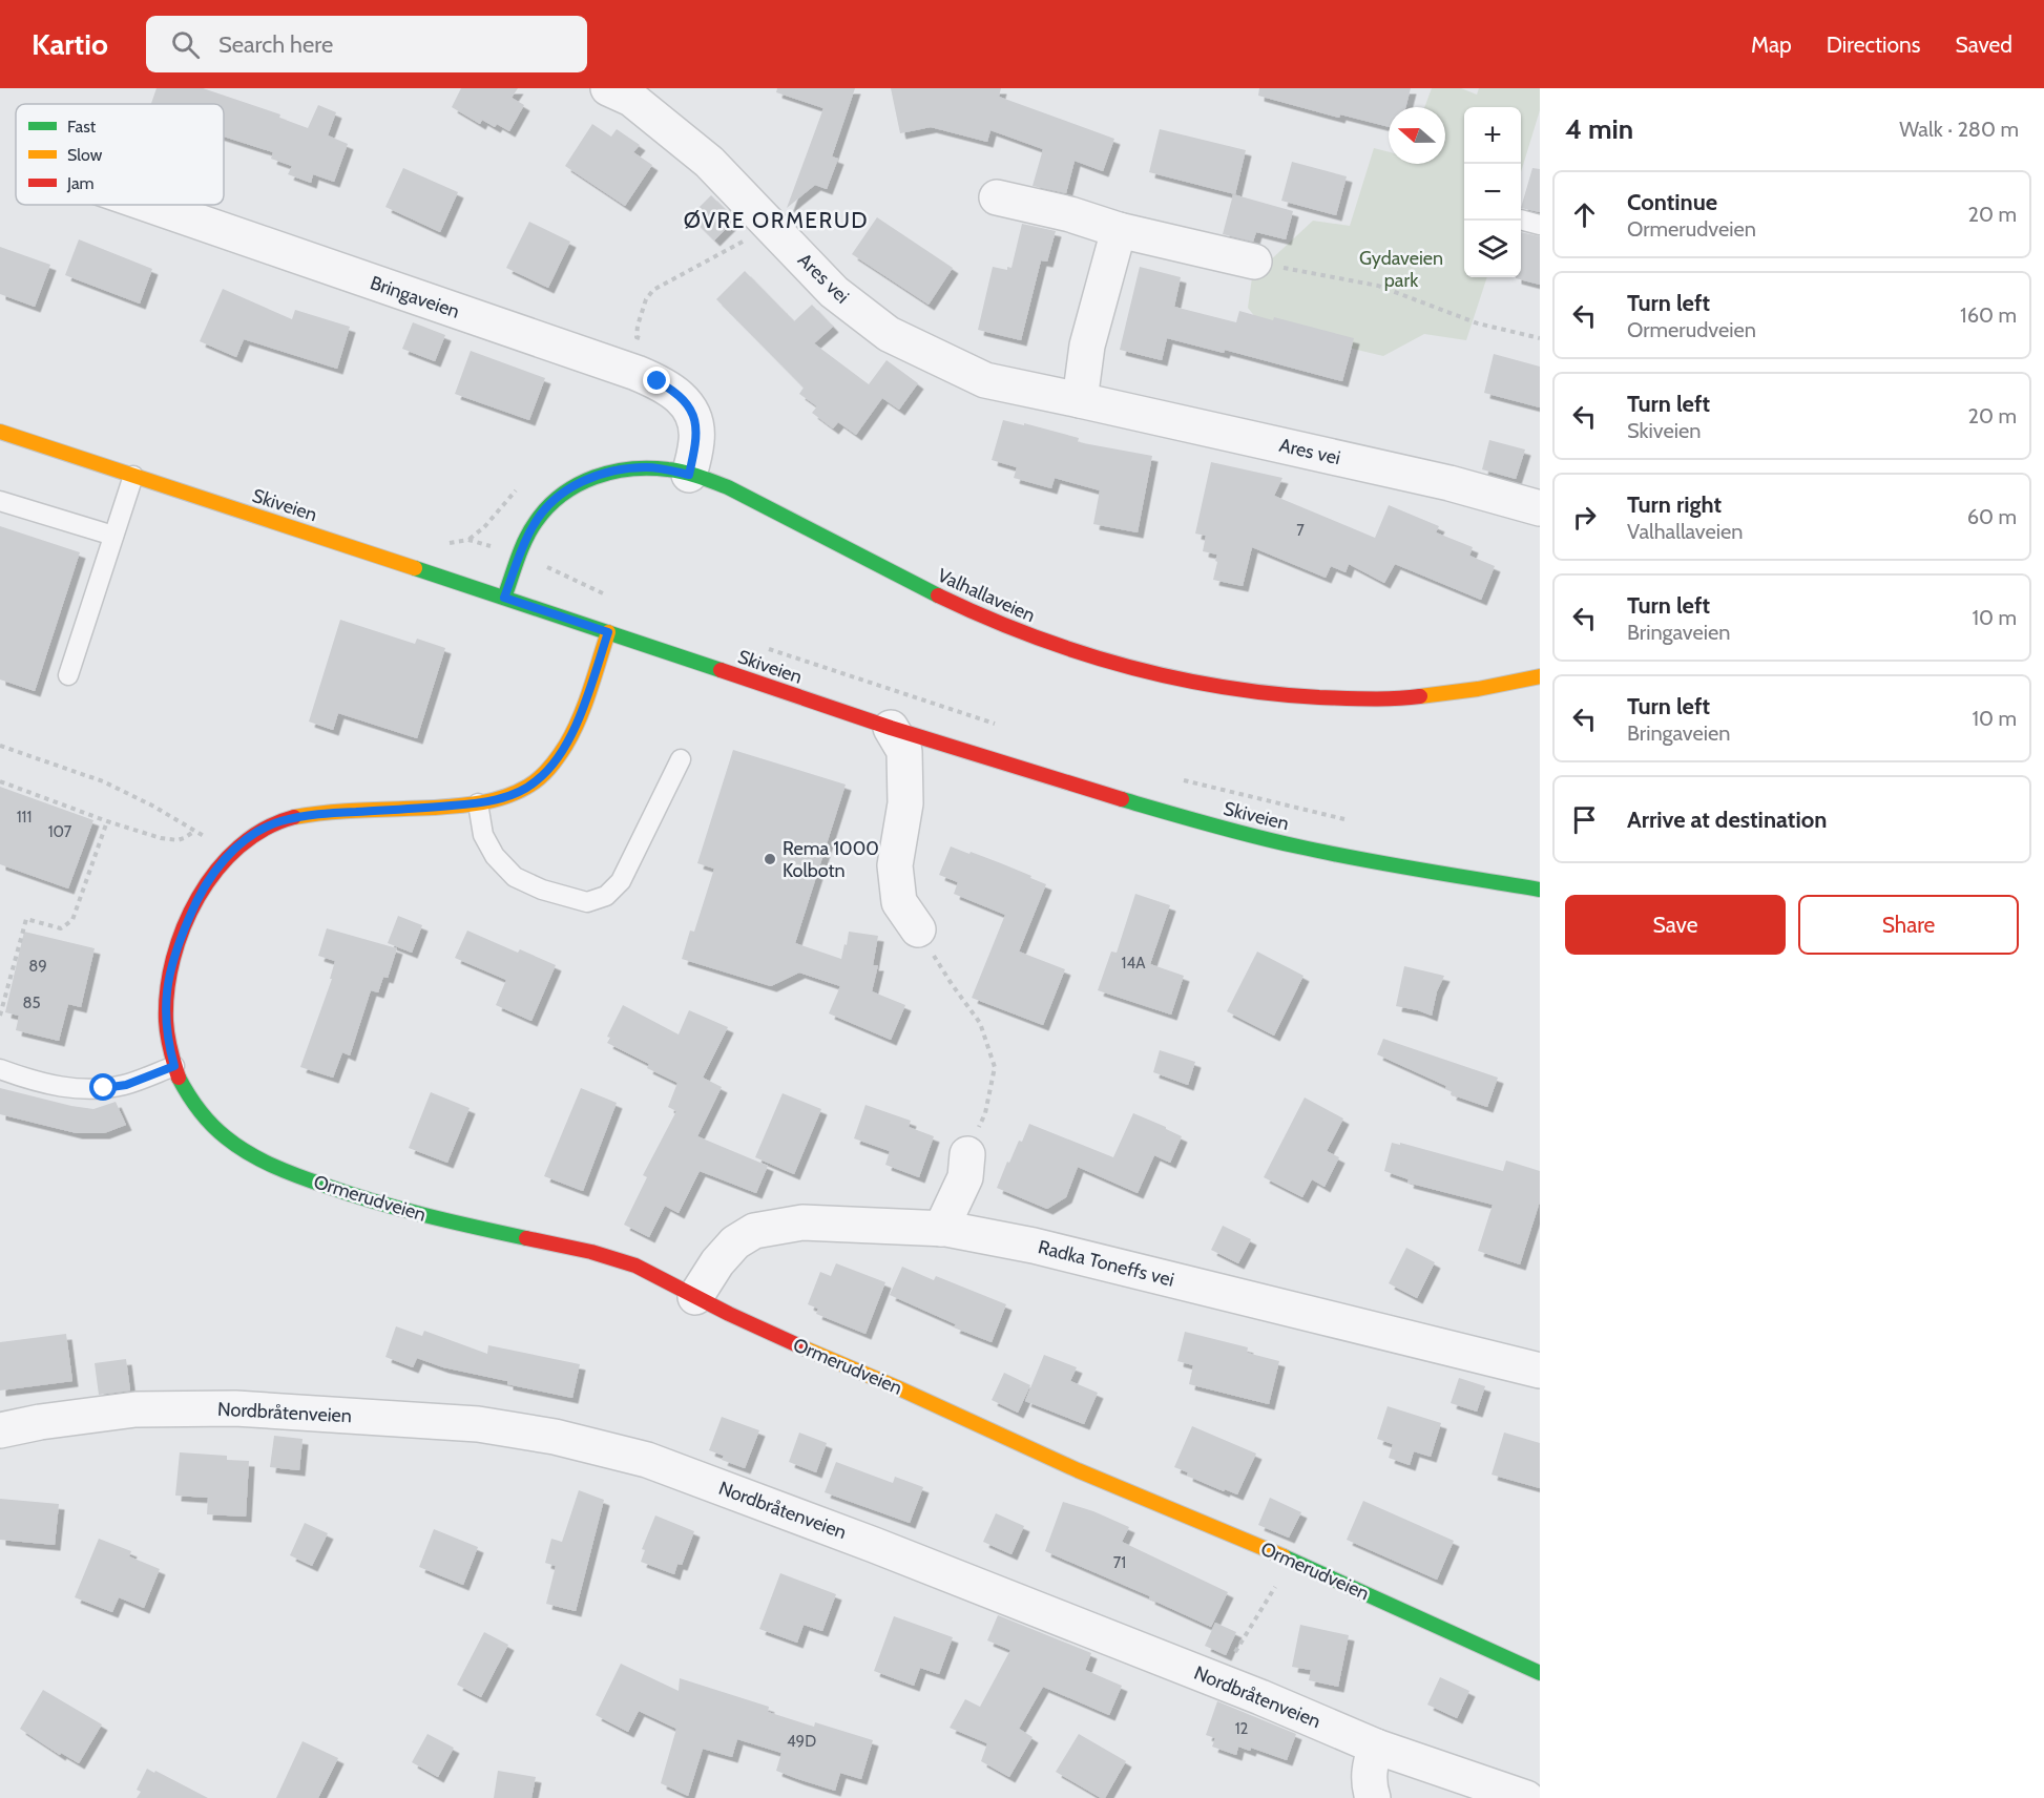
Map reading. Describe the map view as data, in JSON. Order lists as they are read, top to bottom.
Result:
{
  "streets": {
    "street": [
      "Ares vei",
      "Bringaveien",
      "Skiveien",
      "Valhallaveien",
      "Ormerudveien",
      "Radka Toneffs vei",
      "Nordbråtenveien"
    ]
  },
  "crossings": [
    ["Bringaveien", "Valhallaveien"],
    ["Skiveien", "Valhallaveien"],
    ["Skiveien", "Ormerudveien"],
    ["Ormerudveien", "Radka Toneffs vei"]
  ],
  "districts": ["ØVRE ORMERUD"],
  "parks": ["Gydaveien park"],
  "places": ["Rema 1000 Kolbotn"],
  "house_numbers": [
    "7",
    "111",
    "107",
    "14A",
    "89",
    "85",
    "71",
    "12",
    "49D"
  ],
  "legend": ["Fast", "Slow", "Jam"],
  "north": "left",
  "page": {
    "header": "Kartio",
    "search": "Search here",
    "nav": ["Map", "Directions", "Saved"],
    "heading": ["4 min", "Walk · 280 m"],
    "map_buttons": ["+", "−"],
    "list": [
      ["Continue", "Ormerudveien", "20 m"],
      ["Turn left", "Ormerudveien", "160 m"],
      ["Turn left", "Skiveien", "20 m"],
      ["Turn right", "Valhallaveien", "60 m"],
      ["Turn left", "Bringaveien", "10 m"],
      ["Turn left", "Bringaveien", "10 m"],
      "Arrive at destination"
    ],
    "buttons": ["Save", "Share"]
  }
}
